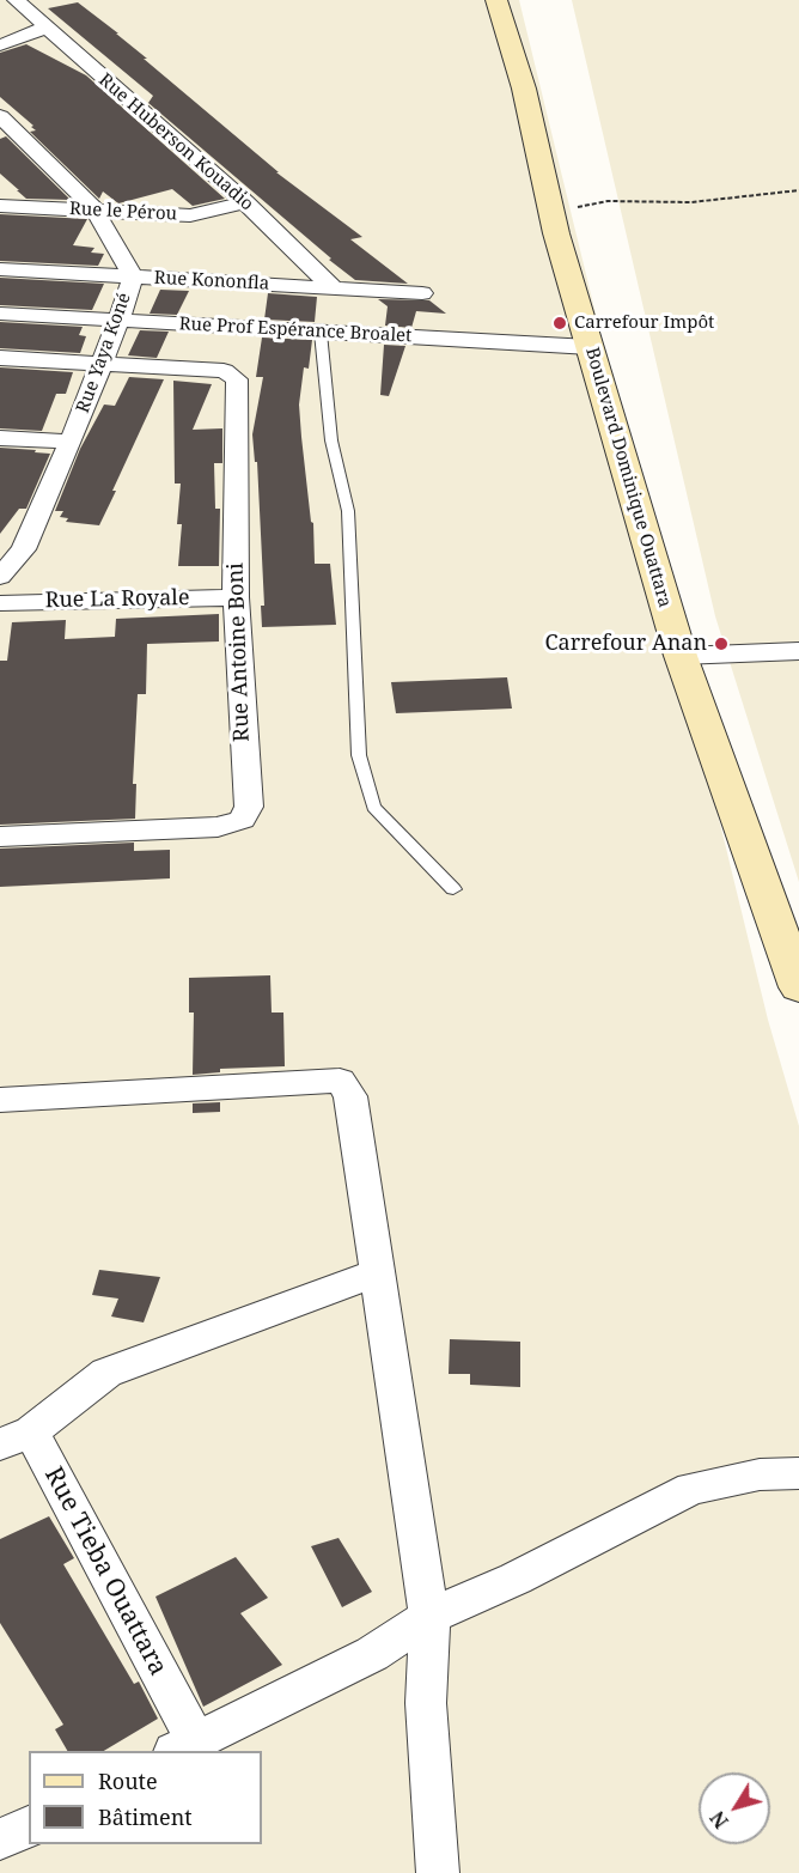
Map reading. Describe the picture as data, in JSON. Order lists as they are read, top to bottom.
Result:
{
  "streets": {
    "street": [
      "Rue Huberson Kouadio",
      "Rue le Pérou",
      "Rue Kononfla",
      "Rue Prof Espérance Broalet",
      "Rue Yaya Koné",
      "Boulevard Dominique Ouattara",
      "Rue La Royale",
      "Rue Antoine Boni",
      "Rue Tieba Ouattara"
    ]
  },
  "crossings": [
    ["Rue Huberson Kouadio", "Rue le Pérou"],
    ["Rue Huberson Kouadio", "Rue Kononfla"],
    ["Rue le Pérou", "Rue Yaya Koné"],
    ["Rue Kononfla", "Rue Yaya Koné"],
    ["Rue Prof Espérance Broalet", "Rue Yaya Koné"],
    ["Rue Prof Espérance Broalet", "Boulevard Dominique Ouattara"],
    ["Rue Yaya Koné", "Rue Antoine Boni"],
    ["Rue La Royale", "Rue Antoine Boni"]
  ],
  "places": ["Carrefour Impôt", "Carrefour Anan"],
  "legend": ["Route", "Bâtiment"],
  "north": "bottom left"
}
